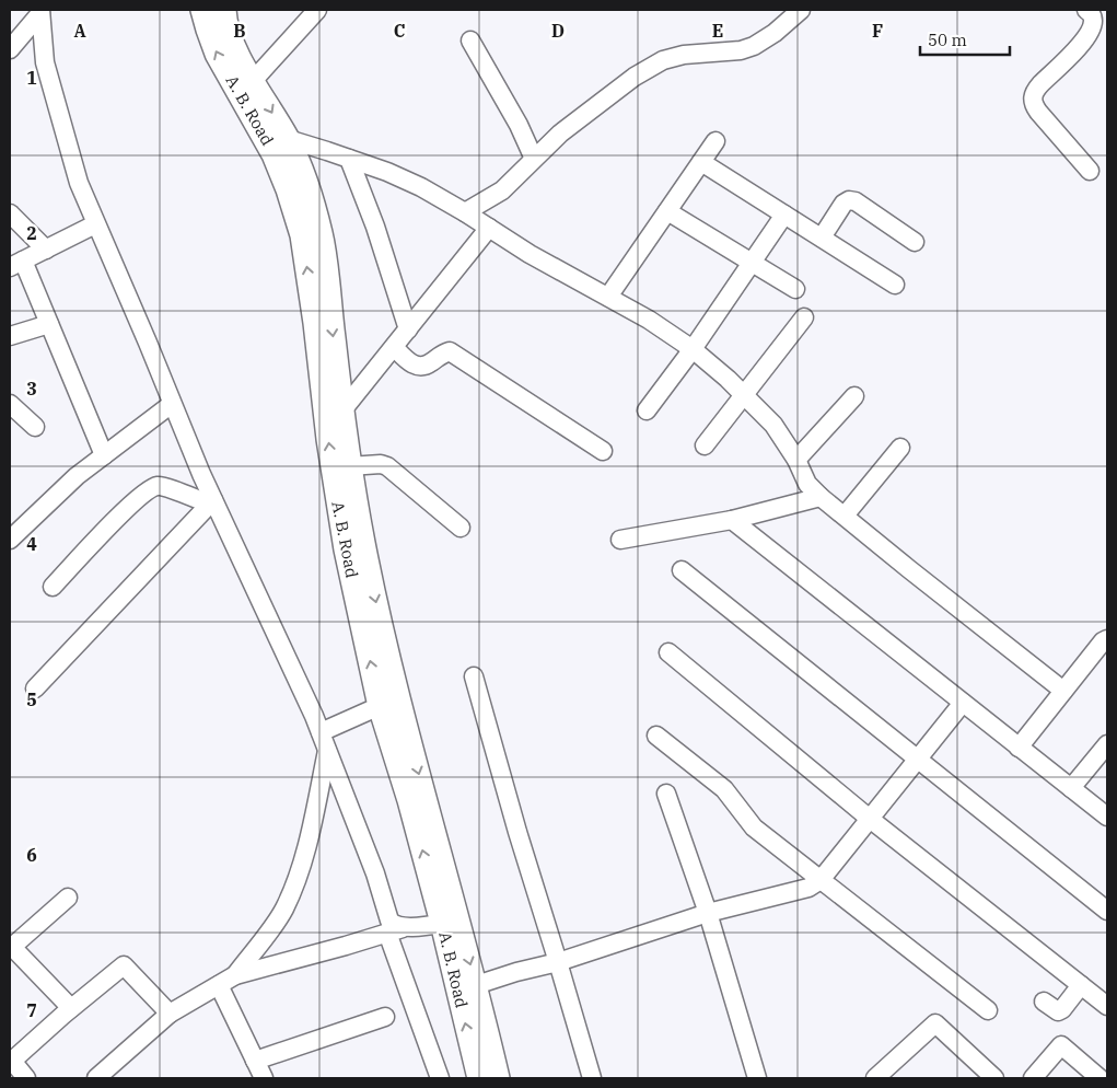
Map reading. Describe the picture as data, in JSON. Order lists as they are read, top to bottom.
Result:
{
  "streets": {
    "main road": ["A. B. Road"]
  },
  "scale_bar": "50 m",
  "grid": {
    "columns": [
      "A",
      "B",
      "C",
      "D",
      "E",
      "F"
    ],
    "rows": [
      "1",
      "2",
      "3",
      "4",
      "5",
      "6",
      "7"
    ]
  }
}
